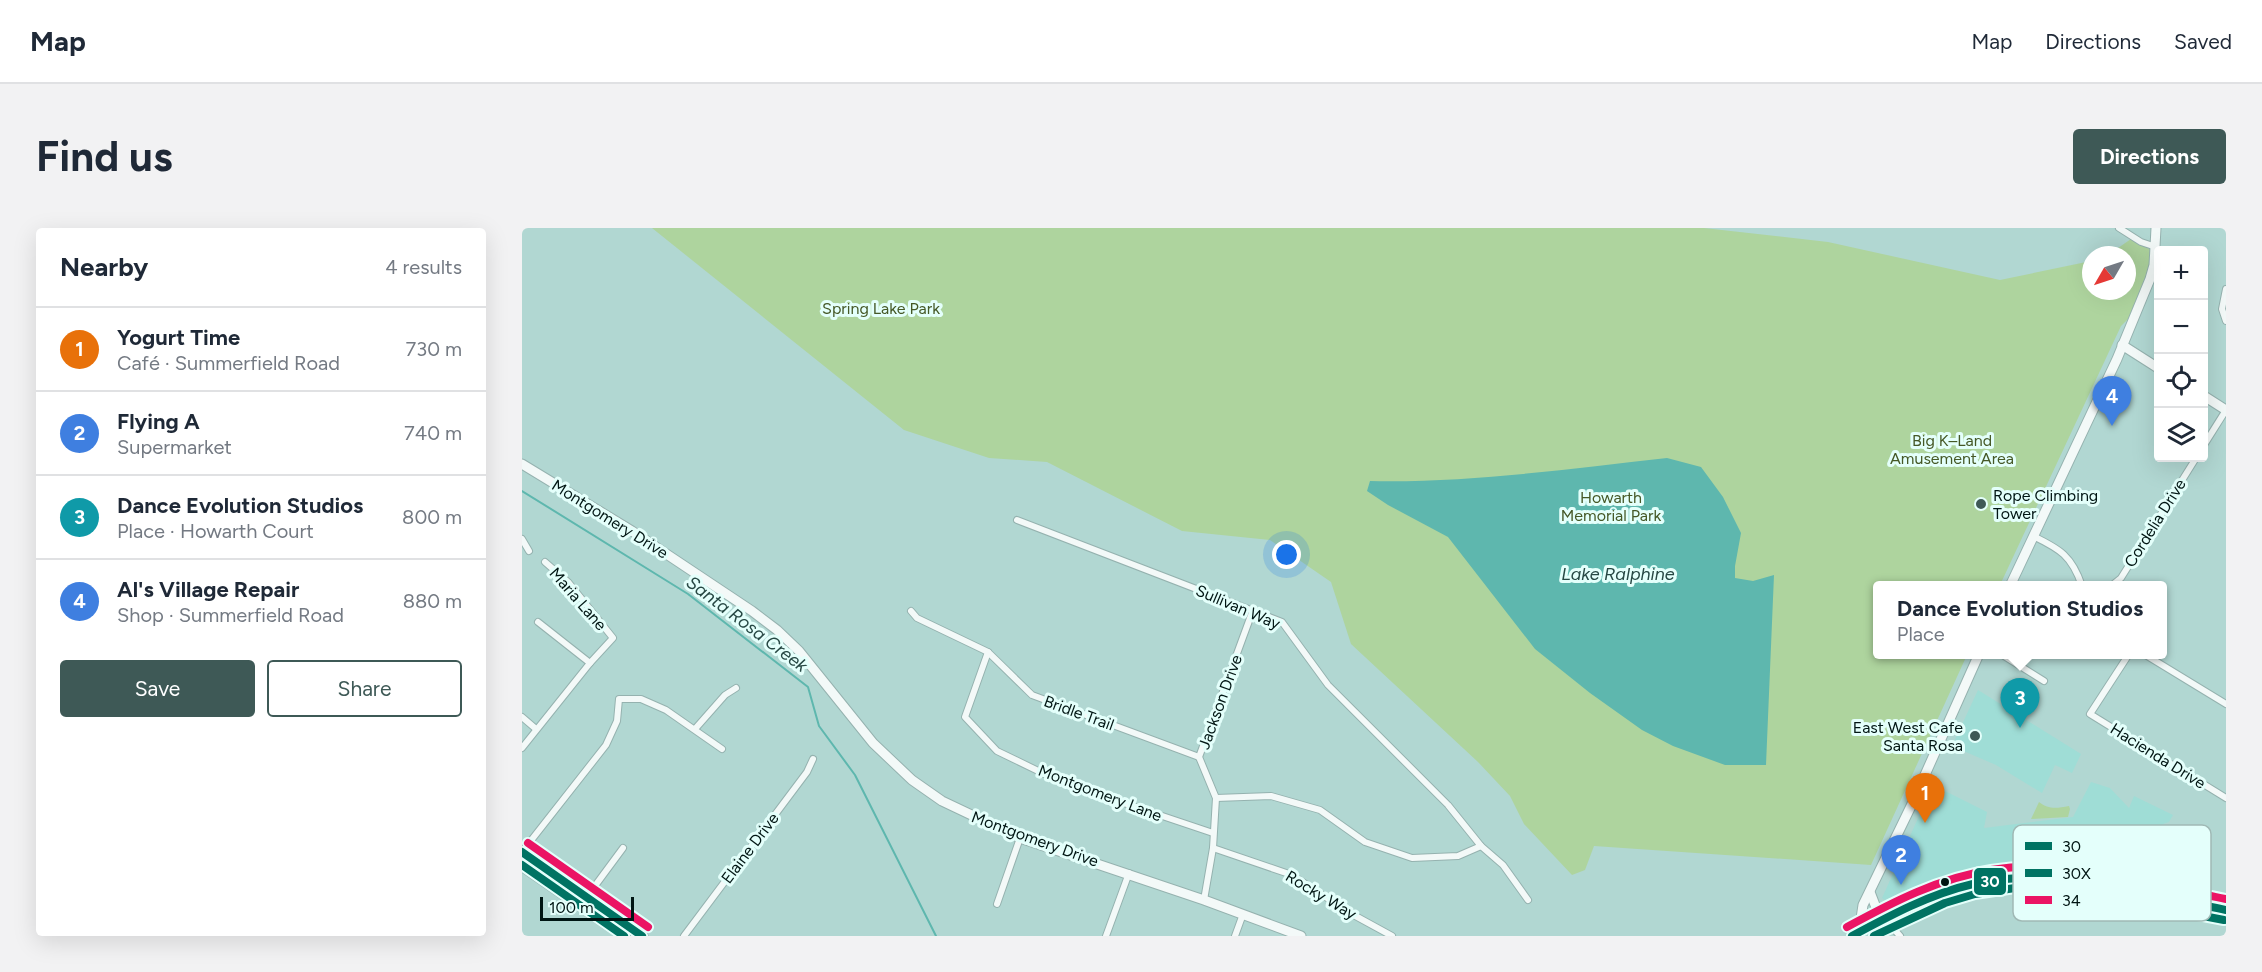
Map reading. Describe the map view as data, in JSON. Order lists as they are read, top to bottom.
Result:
{
  "streets": {
    "street": [
      "Montgomery Drive",
      "Cordelia Drive",
      "Maria Lane",
      "Sullivan Way",
      "Jackson Drive",
      "Bridle Trail",
      "Hacienda Drive",
      "Montgomery Lane",
      "Elaine Drive",
      "Rocky Way"
    ]
  },
  "crossings": [
    ["Montgomery Drive", "Jackson Drive"],
    ["Sullivan Way", "Jackson Drive"],
    ["Jackson Drive", "Bridle Trail"],
    ["Jackson Drive", "Montgomery Lane"],
    ["Jackson Drive", "Rocky Way"],
    ["Bridle Trail", "Montgomery Lane"]
  ],
  "water": ["Lake Ralphine", "Santa Rosa Creek"],
  "parks": ["Spring Lake Park", "Big K–Land Amusement Area", "Howarth Memorial Park"],
  "places": ["Rope Climbing Tower", "East West Cafe Santa Rosa"],
  "lines": ["transit line 34", "transit line 30", "transit line 30X"],
  "legend": ["30", "30X", "34"],
  "scale_bar": "100 m",
  "north": "bottom left",
  "page": {
    "header": "Map",
    "nav": ["Map", "Directions", "Saved"],
    "buttons": [
      "Directions",
      ["Save", "Share"]
    ],
    "title": "Find us",
    "heading": ["Nearby", "4 results"],
    "map_buttons": ["+", "−"],
    "list": [
      {
        "mark": "1",
        "name": "Yogurt Time",
        "note": "Café · Summerfield Road",
        "value": "730 m"
      },
      {
        "mark": "2",
        "name": "Flying A",
        "note": "Supermarket",
        "value": "740 m"
      },
      {
        "mark": "3",
        "name": "Dance Evolution Studios",
        "note": "Place · Howarth Court",
        "value": "800 m"
      },
      {
        "mark": "4",
        "name": "Al's Village Repair",
        "note": "Shop · Summerfield Road",
        "value": "880 m"
      }
    ],
    "pins": [
      "4",
      "3",
      "1",
      "2"
    ],
    "popup": ["Dance Evolution Studios", "Place"],
    "scale": "100 m"
  }
}
